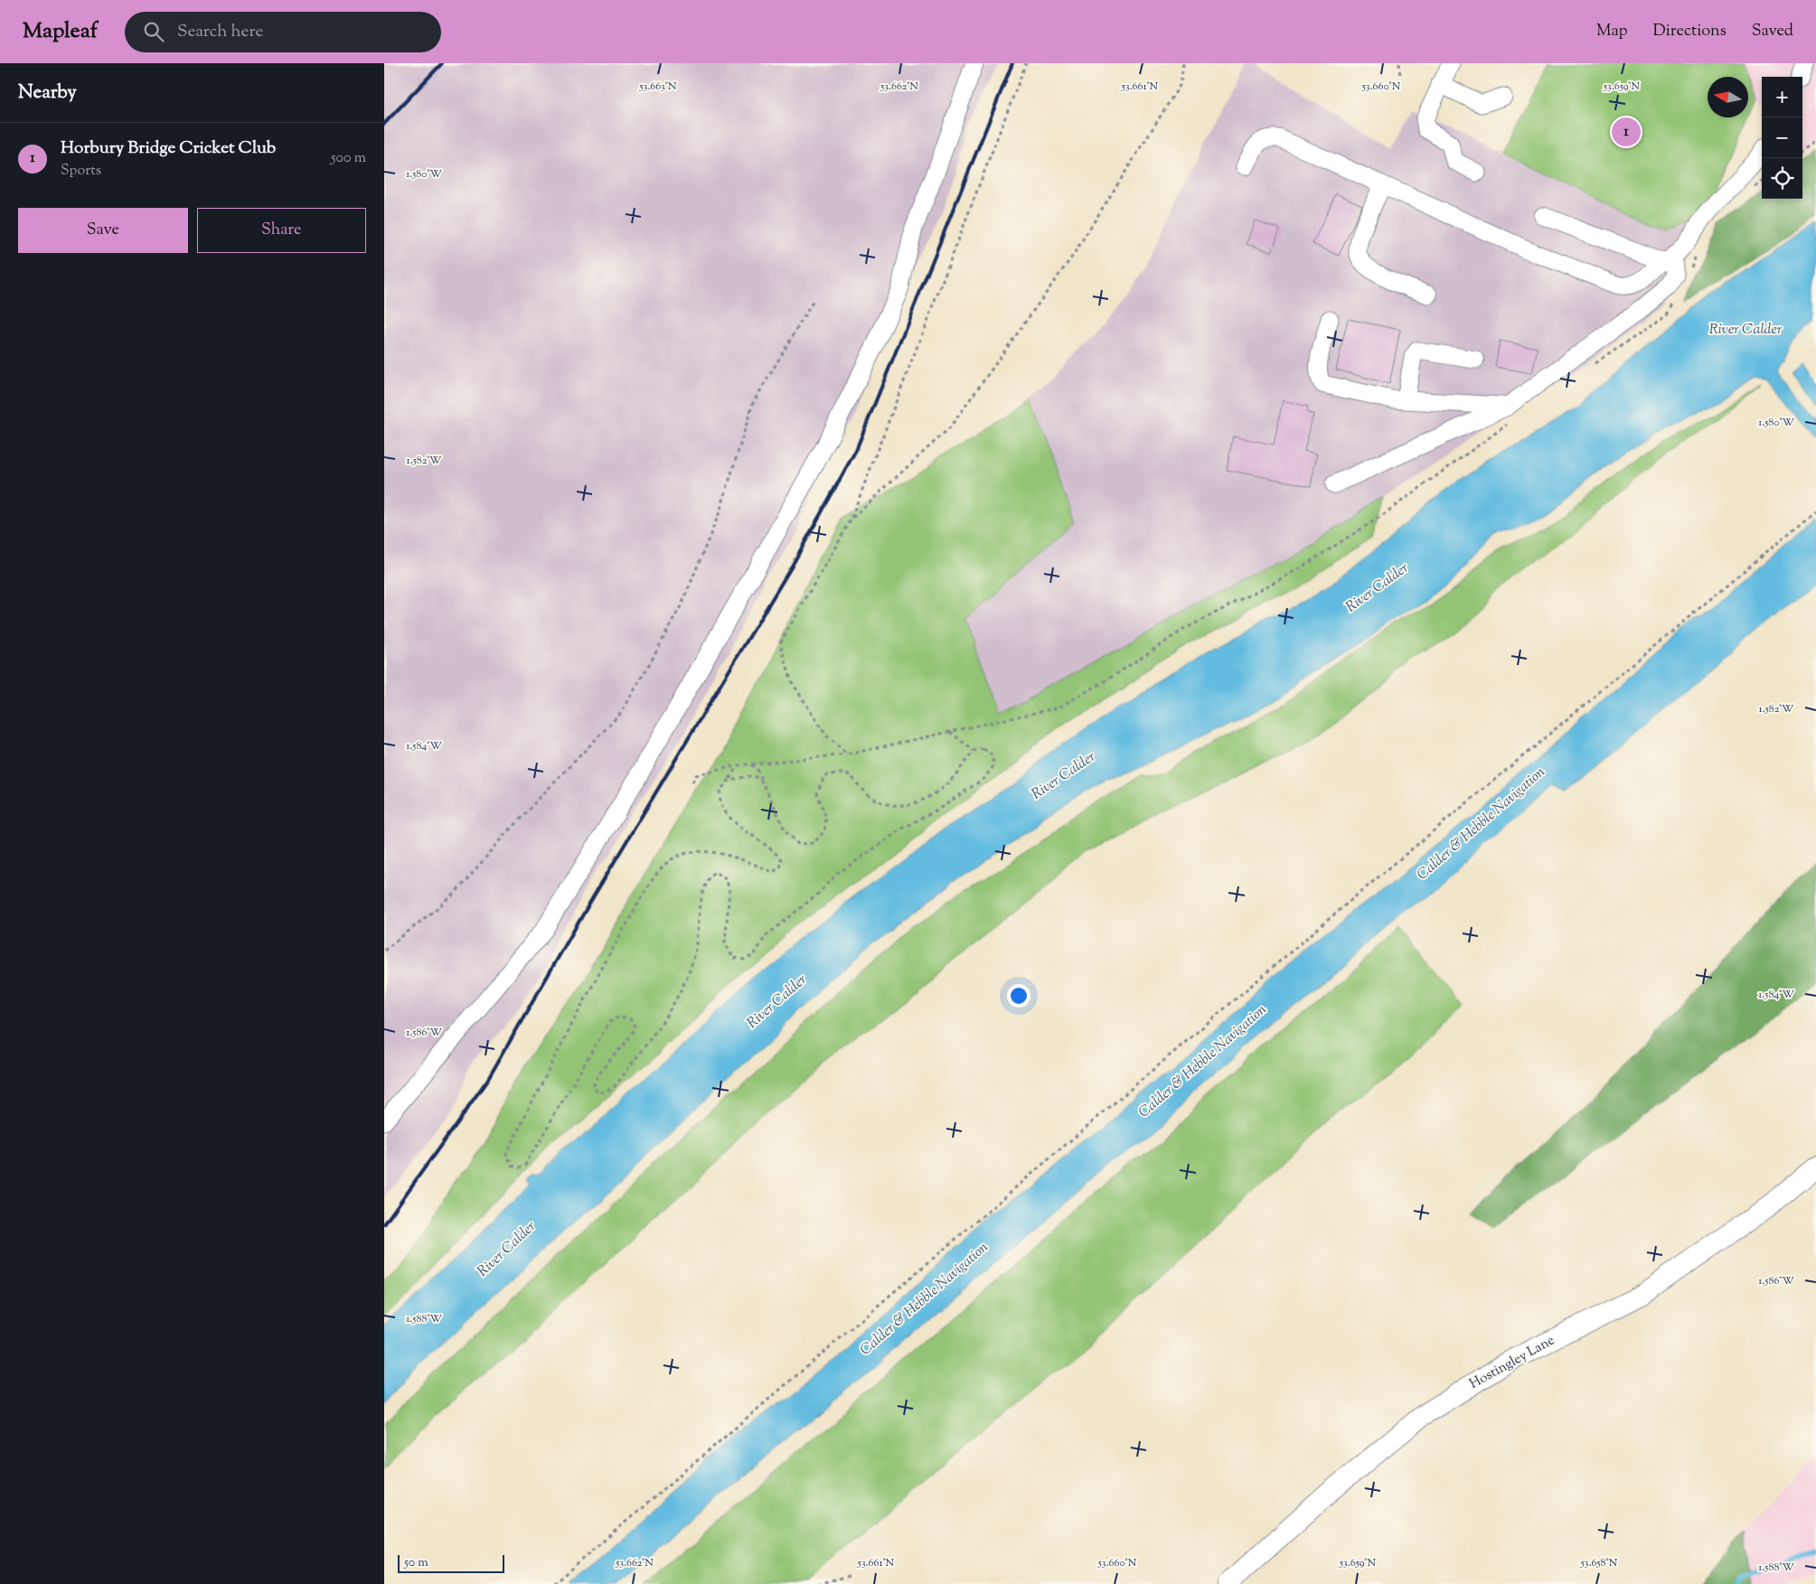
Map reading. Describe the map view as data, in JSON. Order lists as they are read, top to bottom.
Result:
{
  "streets": {
    "main road": ["Hostingley Lane"]
  },
  "water": ["River Calder", "Calder & Hebble Navigation"],
  "scale_bar": "50 m",
  "north": "left",
  "page": {
    "header": "Mapleaf",
    "search": "Search here",
    "nav": ["Map", "Directions", "Saved"],
    "heading": "Nearby",
    "map_buttons": ["+", "−"],
    "pins": "1",
    "list": [
      {
        "mark": "1",
        "name": "Horbury Bridge Cricket Club",
        "note": "Sports",
        "value": "500 m"
      }
    ],
    "buttons": ["Save", "Share"],
    "scale": "50 m"
  },
  "coordinates": [
    "53.663°N",
    "53.662°N",
    "53.661°N",
    "53.660°N",
    "53.659°N",
    "1.580°W",
    "1.582°W",
    "1.584°W",
    "1.586°W",
    "1.588°W",
    "53.658°N"
  ]
}
